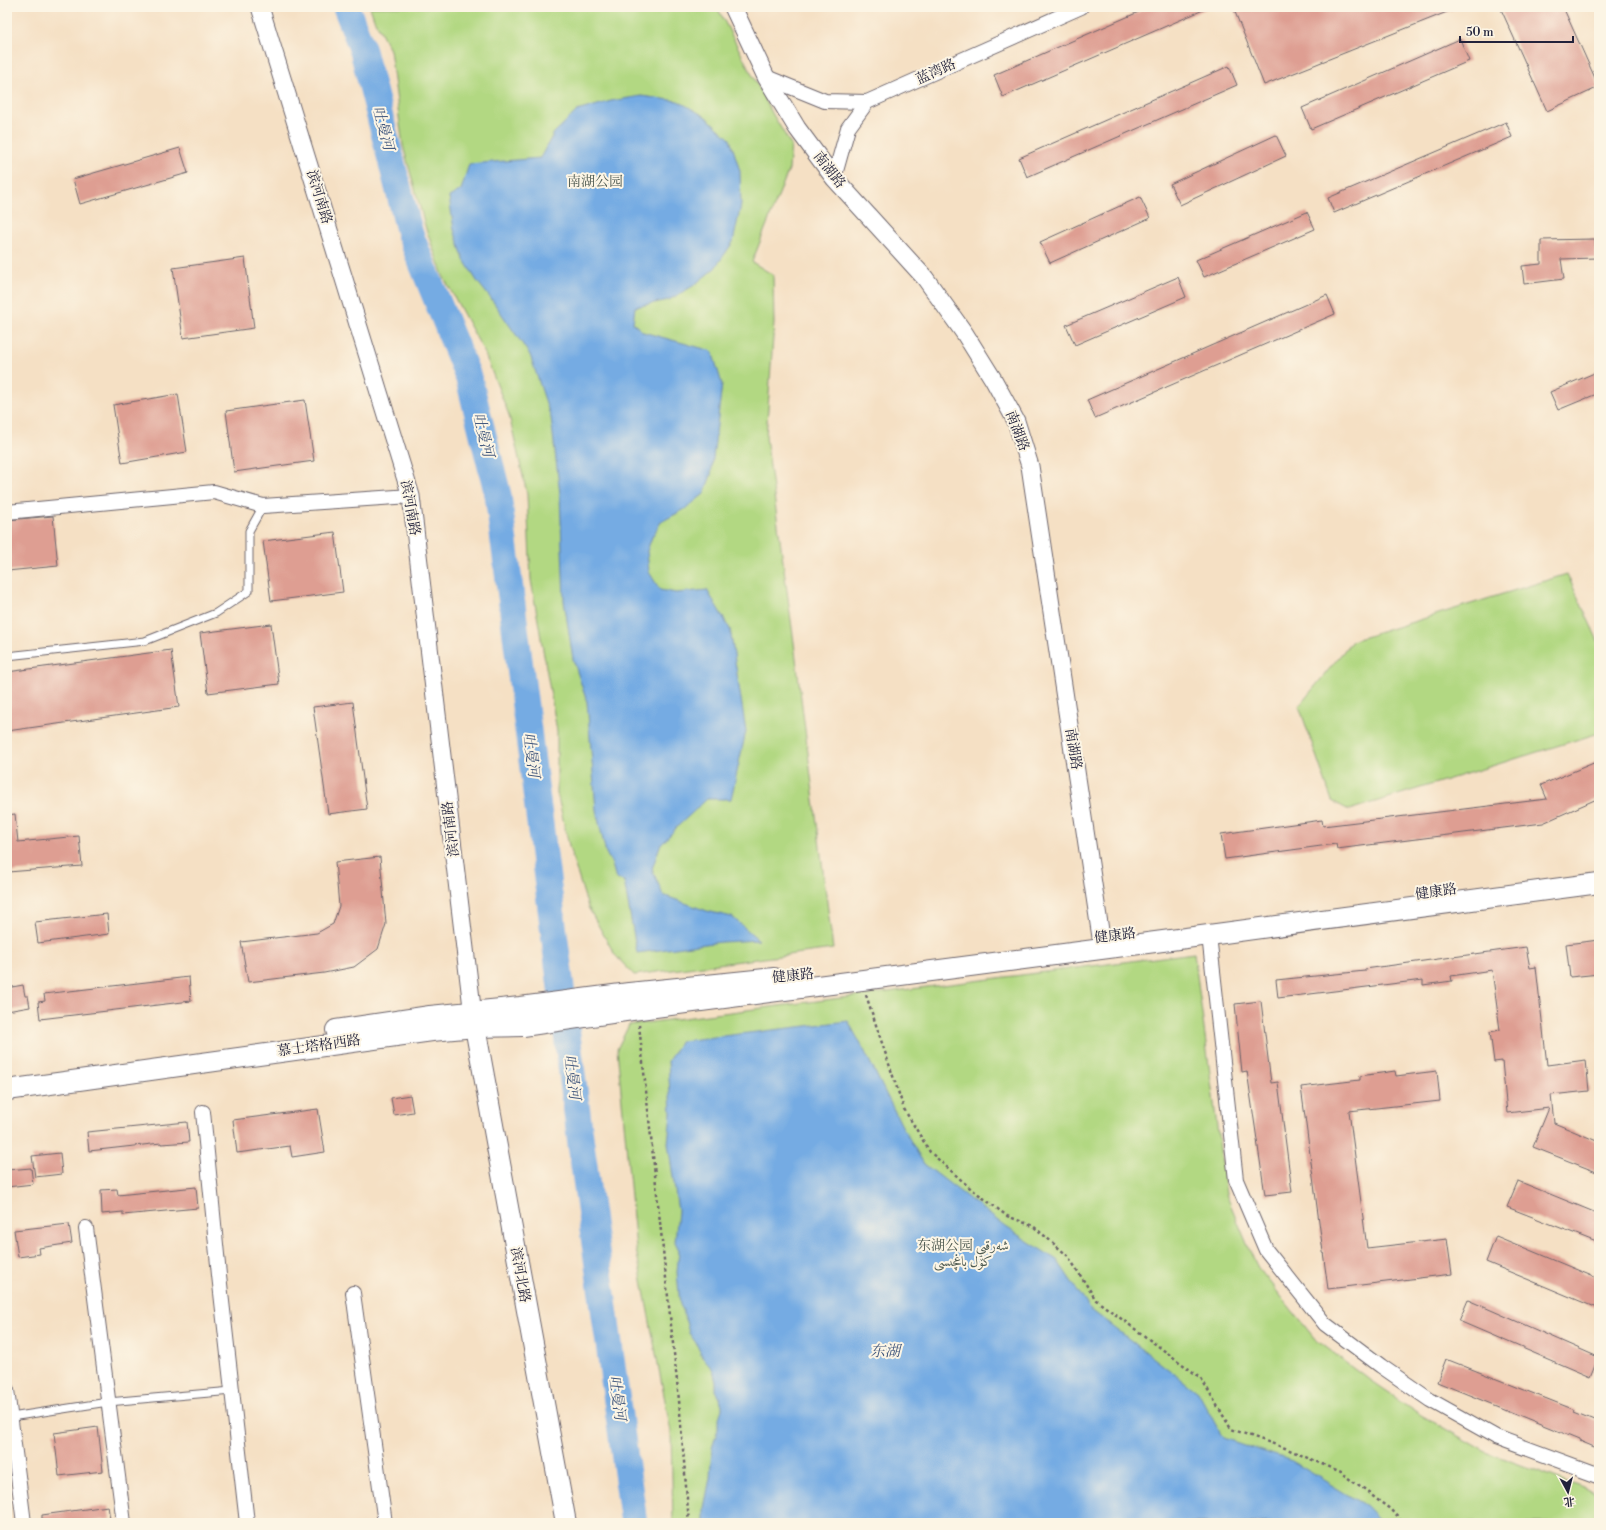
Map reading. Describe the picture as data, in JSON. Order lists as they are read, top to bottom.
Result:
{
  "streets": {
    "main road": ["健康路", "慕士塔格西路", "滨河北路"],
    "street": ["蓝湾路", "南湖路", "滨河南路"]
  },
  "crossings": [
    ["蓝湾路", "南湖路"],
    ["南湖路", "健康路"],
    ["滨河南路", "慕士塔格西路"],
    ["滨河南路", "滨河北路"],
    ["健康路", "慕士塔格西路"],
    ["慕士塔格西路", "滨河北路"]
  ],
  "water": ["吐曼河", "东湖"],
  "parks": ["南湖公园", "东湖公园 شەرقىي كۆل باغچىسى"],
  "scale_bar": "50 m",
  "north": "bottom"
}
